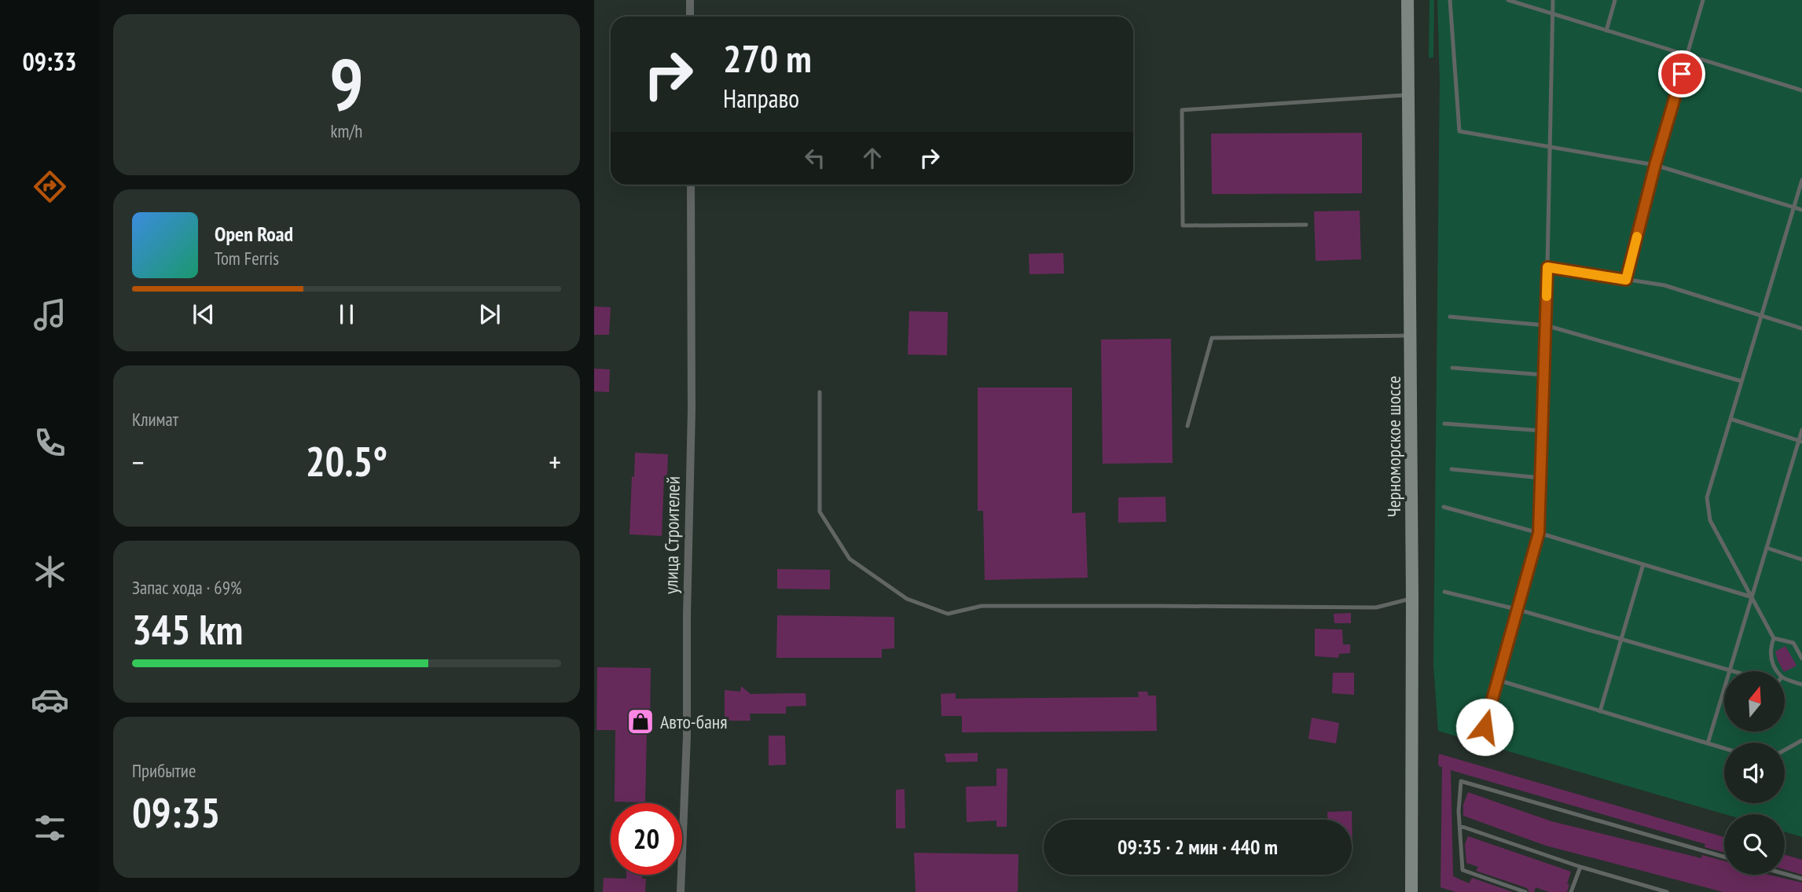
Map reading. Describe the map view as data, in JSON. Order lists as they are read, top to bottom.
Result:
{
  "streets": {
    "main road": ["Черноморское шоссе"],
    "street": ["улица Строителей"]
  },
  "places": {
    "shop": ["Авто-баня"]
  },
  "north": "top",
  "page": {
    "tabs": "09:33",
    "tile": [
      ["9", "km/h"],
      "Климат",
      ["Запас хода · 69%", "345 km"],
      ["Прибытие", "09:35"]
    ],
    "turn": ["270 m", "Направо"],
    "song": ["Open Road", "Tom Ferris"],
    "heat": ["−", "20.5°", "+"],
    "limit": "20",
    "trip": "09:35 · 2 мин · 440 m"
  }
}
